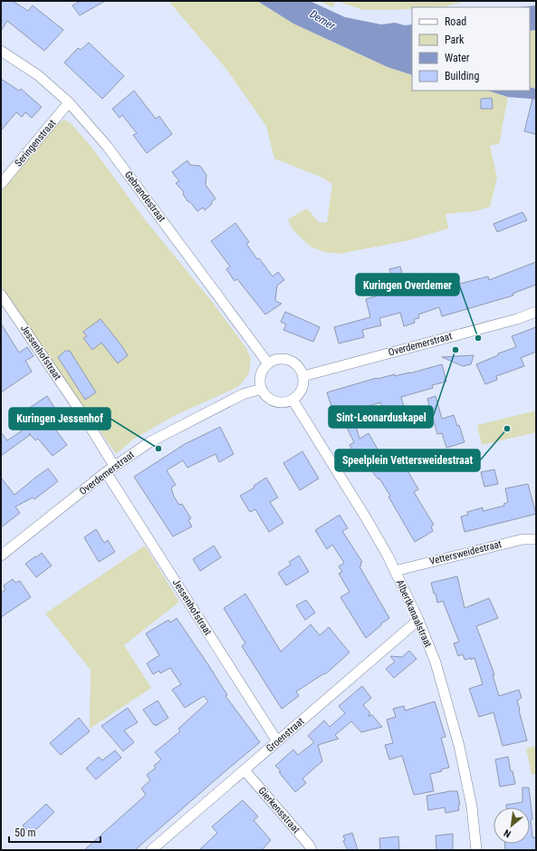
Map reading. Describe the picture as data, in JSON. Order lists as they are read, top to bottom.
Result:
{
  "streets": {
    "street": [
      "Seringenstraat",
      "Gebrandestraat",
      "Overdemerstraat",
      "Jessenhofstraat",
      "Vettersweidestraat",
      "Albertkanaalstraat",
      "Groenstraat",
      "Gierkensstraat"
    ]
  },
  "crossings": [
    ["Seringenstraat", "Gebrandestraat"],
    ["Gebrandestraat", "Overdemerstraat"],
    ["Gebrandestraat", "Albertkanaalstraat"],
    ["Overdemerstraat", "Jessenhofstraat"],
    ["Overdemerstraat", "Albertkanaalstraat"],
    ["Jessenhofstraat", "Groenstraat"],
    ["Vettersweidestraat", "Albertkanaalstraat"],
    ["Albertkanaalstraat", "Groenstraat"],
    ["Groenstraat", "Gierkensstraat"]
  ],
  "water": ["Demer"],
  "places": [
    "Kuringen Overdemer",
    "Sint-Leonarduskapel",
    "Speelplein Vettersweidestraat",
    "Kuringen Jessenhof"
  ],
  "legend": [
    "Road",
    "Park",
    "Water",
    "Building"
  ],
  "scale_bar": "50 m",
  "north": "bottom left"
}
